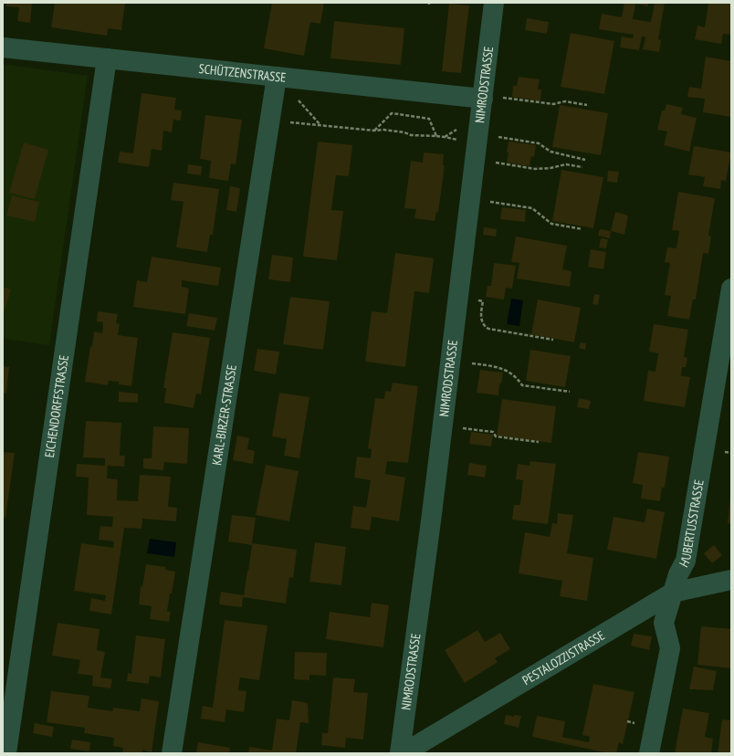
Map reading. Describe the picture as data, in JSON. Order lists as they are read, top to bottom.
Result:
{
  "streets": {
    "street": [
      "SCHÜTZENSTRASSE",
      "NIMRODSTRASSE",
      "EICHENDORFFSTRASSE",
      "KARL-BIRZER-STRASSE",
      "HUBERTUSSTRASSE",
      "PESTALOZZISTRASSE"
    ]
  },
  "crossings": [
    ["SCHÜTZENSTRASSE", "NIMRODSTRASSE"],
    ["SCHÜTZENSTRASSE", "EICHENDORFFSTRASSE"],
    ["SCHÜTZENSTRASSE", "KARL-BIRZER-STRASSE"],
    ["HUBERTUSSTRASSE", "PESTALOZZISTRASSE"]
  ]
}
